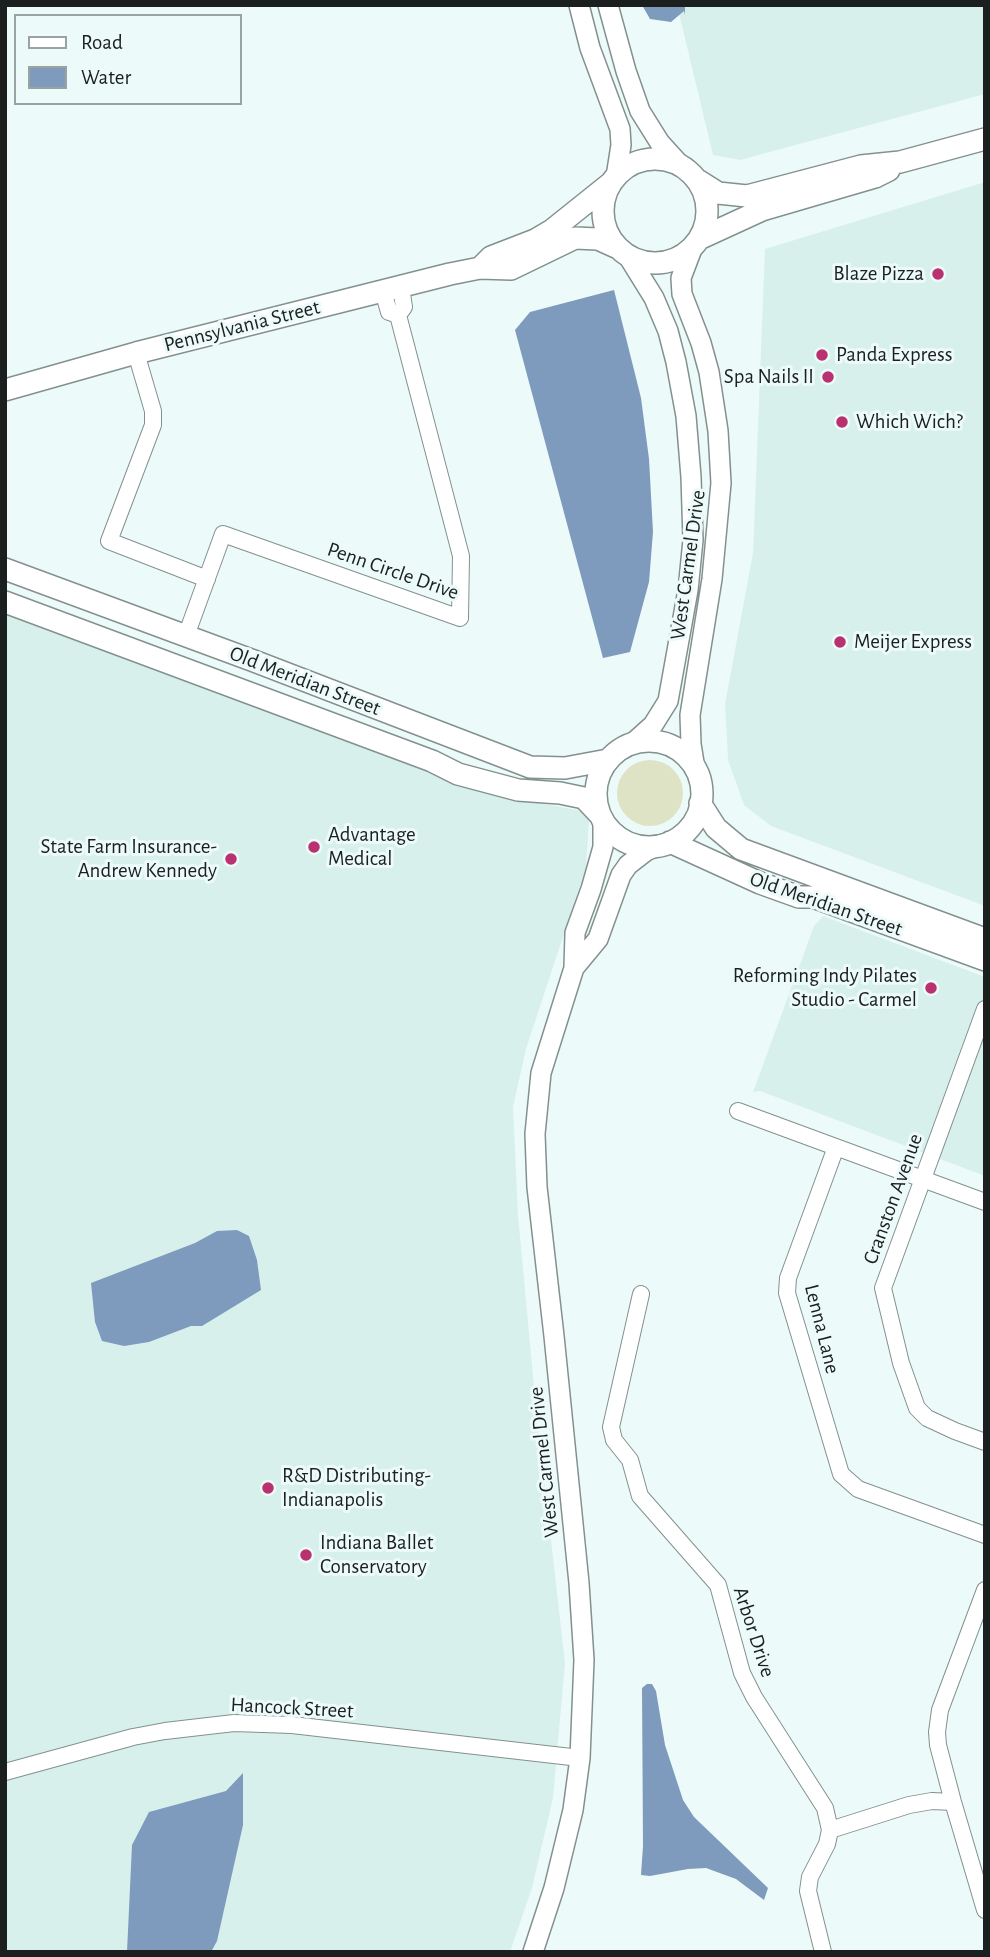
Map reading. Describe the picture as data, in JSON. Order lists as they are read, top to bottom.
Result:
{
  "streets": {
    "main road": ["Pennsylvania Street", "Old Meridian Street"],
    "street": [
      "West Carmel Drive",
      "Penn Circle Drive",
      "Cranston Avenue",
      "Lenna Lane",
      "Arbor Drive",
      "Hancock Street"
    ]
  },
  "crossings": [
    ["Pennsylvania Street", "West Carmel Drive"],
    ["Pennsylvania Street", "Penn Circle Drive"],
    ["West Carmel Drive", "Old Meridian Street"],
    ["West Carmel Drive", "Hancock Street"],
    ["Penn Circle Drive", "Old Meridian Street"]
  ],
  "places": [
    "Blaze Pizza",
    "Panda Express",
    "Spa Nails II",
    "Which Wich?",
    "Meijer Express",
    "Advantage Medical",
    "State Farm Insurance- Andrew Kennedy",
    "Reforming Indy Pilates Studio - Carmel",
    "R&D Distributing- Indianapolis",
    "Indiana Ballet Conservatory"
  ],
  "legend": ["Road", "Water"]
}
